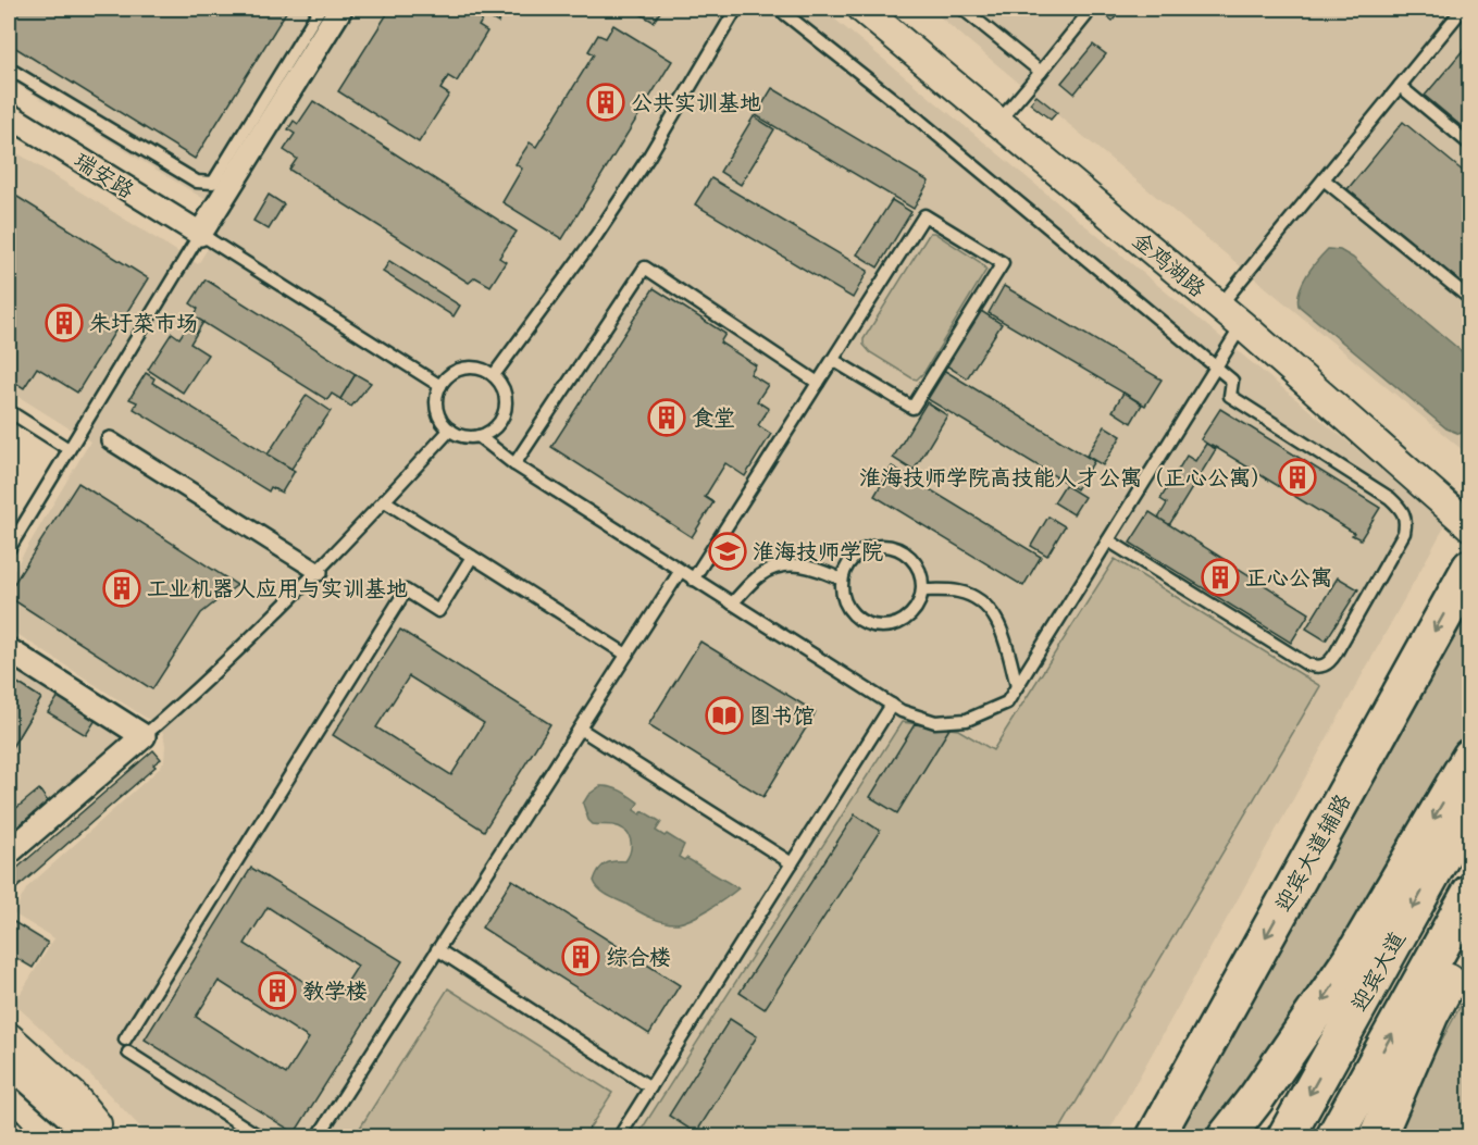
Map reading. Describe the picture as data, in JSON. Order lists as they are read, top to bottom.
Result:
{
  "streets": {
    "main road": ["迎宾大道辅路", "迎宾大道"],
    "street": ["瑞安路", "金鸡湖路"]
  },
  "places": {
    "building": [
      "公共实训基地",
      "朱圩菜市场",
      "食堂",
      "淮海技师学院高技能人才公寓（正心公寓）",
      "正心公寓",
      "工业机器人应用与实训基地",
      "综合楼",
      "教学楼"
    ],
    "school or university": ["淮海技师学院"],
    "library": ["图书馆"]
  }
}
